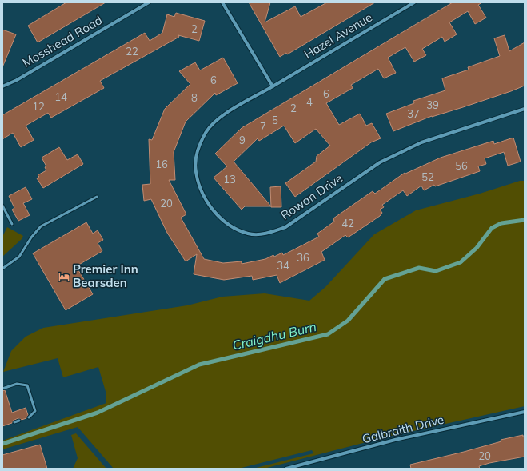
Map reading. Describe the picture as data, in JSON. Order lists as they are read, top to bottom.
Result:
{
  "streets": {
    "street": [
      "Hazel Avenue",
      "Mosshead Road",
      "Rowan Drive",
      "Galbraith Drive"
    ]
  },
  "crossings": [
    ["Hazel Avenue", "Rowan Drive"]
  ],
  "water": ["Craigdhu Burn"],
  "places": {
    "hotel": ["Premier Inn Bearsden"]
  },
  "house_numbers": [
    "2",
    "22",
    "6",
    "6",
    "14",
    "8",
    "4",
    "39",
    "12",
    "2",
    "37",
    "5",
    "7",
    "9",
    "16",
    "56",
    "52",
    "13",
    "20",
    "42",
    "36",
    "34",
    "20"
  ]
}
